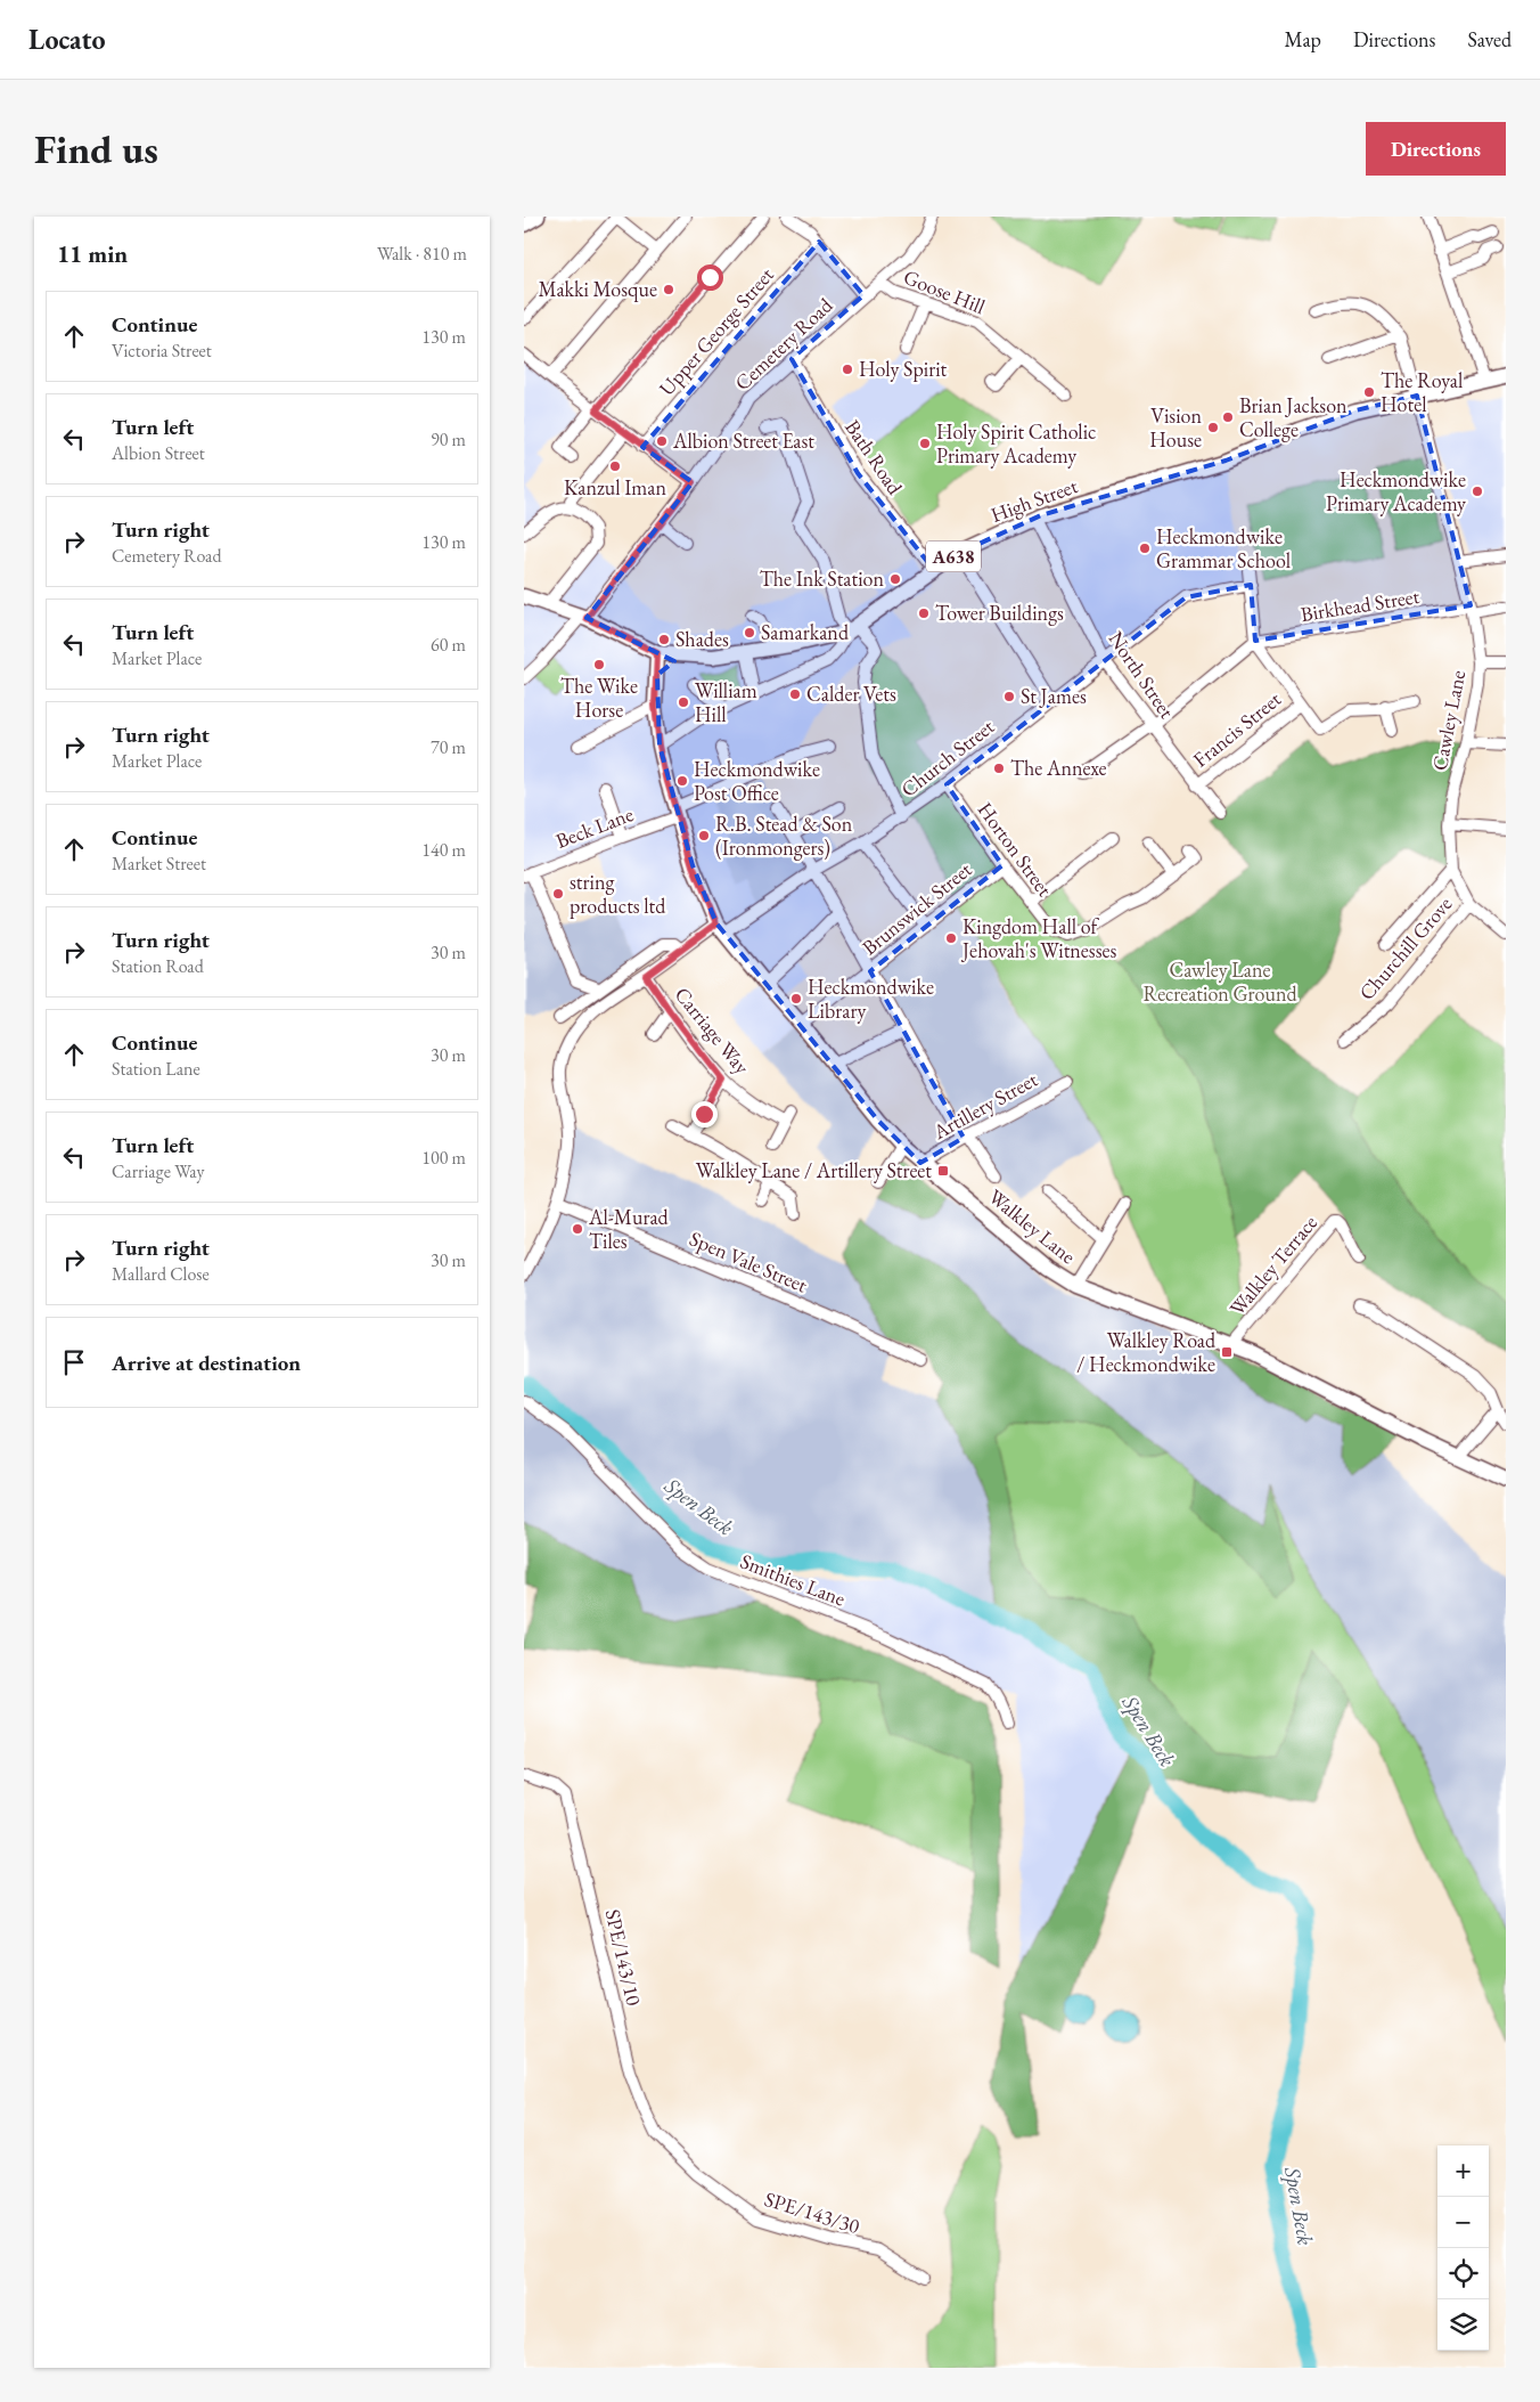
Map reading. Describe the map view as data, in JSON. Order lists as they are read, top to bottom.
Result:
{
  "streets": {
    "main road": ["High Street", "A638", "Walkley Lane"],
    "street": [
      "Goose Hill",
      "Upper George Street",
      "Cemetery Road",
      "Bath Road",
      "Birkhead Street",
      "North Street",
      "Cawley Lane",
      "Francis Street",
      "Church Street",
      "Beck Lane",
      "Horton Street",
      "Brunswick Street",
      "Churchill Grove",
      "Carriage Way",
      "Artillery Street",
      "Spen Vale Street",
      "Walkley Terrace",
      "Smithies Lane",
      "SPE/143/10",
      "SPE/143/30"
    ]
  },
  "crossings": [
    ["Goose Hill", "Cemetery Road"],
    ["Cemetery Road", "Bath Road"],
    ["Cemetery Road", "A638"],
    ["Bath Road", "High Street"],
    ["High Street", "A638"],
    ["High Street", "North Street"],
    ["High Street", "Cawley Lane"],
    ["High Street", "Walkley Lane"],
    ["A638", "Walkley Lane"],
    ["Birkhead Street", "Cawley Lane"],
    ["North Street", "Francis Street"],
    ["North Street", "Church Street"],
    ["Cawley Lane", "Churchill Grove"],
    ["Church Street", "Horton Street"],
    ["Church Street", "Carriage Way"],
    ["Church Street", "Walkley Lane"],
    ["Church Street", "Spen Vale Street"],
    ["Beck Lane", "Walkley Lane"],
    ["Horton Street", "Brunswick Street"],
    ["Brunswick Street", "Walkley Lane"],
    ["Artillery Street", "Walkley Lane"],
    ["Walkley Lane", "Walkley Terrace"],
    ["SPE/143/10", "SPE/143/30"]
  ],
  "water": ["Spen Beck"],
  "parks": ["Cawley Lane Recreation Ground"],
  "places": {
    "other": [
      "Makki Mosque",
      "Holy Spirit",
      "The Royal Hotel",
      "Brian Jackson College",
      "Vision House",
      "Albion Street East",
      "Holy Spirit Catholic Primary Academy",
      "Kanzul Iman",
      "Heckmondwike Primary Academy",
      "Heckmondwike Grammar School",
      "The Ink Station",
      "Tower Buildings",
      "Samarkand",
      "Shades",
      "The Wike Horse",
      "Calder Vets",
      "St James",
      "William Hill",
      "The Annexe",
      "Heckmondwike Post Office",
      "R.B. Stead & Son (Ironmongers)",
      "string products ltd",
      "Kingdom Hall of Jehovah's Witnesses",
      "Heckmondwike Library",
      "Al-Murad Tiles"
    ],
    "transit": ["Walkley Lane / Artillery Street", "Walkley Road / Heckmondwike"]
  },
  "page": {
    "header": "Locato",
    "nav": ["Map", "Directions", "Saved"],
    "buttons": "Directions",
    "title": "Find us",
    "heading": ["11 min", "Walk · 810 m"],
    "list": [
      ["Continue", "Victoria Street", "130 m"],
      ["Turn left", "Albion Street", "90 m"],
      ["Turn right", "Cemetery Road", "130 m"],
      ["Turn left", "Market Place", "60 m"],
      ["Turn right", "Market Place", "70 m"],
      ["Continue", "Market Street", "140 m"],
      ["Turn right", "Station Road", "30 m"],
      ["Continue", "Station Lane", "30 m"],
      ["Turn left", "Carriage Way", "100 m"],
      ["Turn right", "Mallard Close", "30 m"],
      "Arrive at destination"
    ],
    "map_buttons": ["+", "−"]
  }
}
